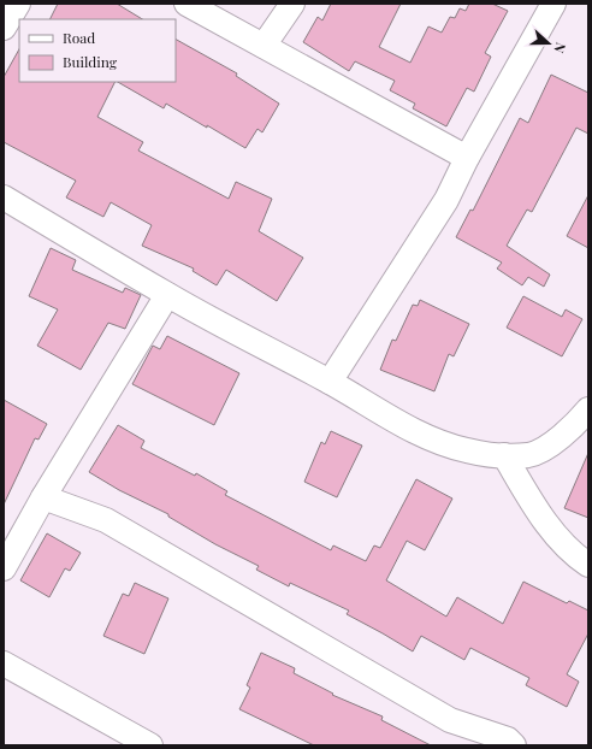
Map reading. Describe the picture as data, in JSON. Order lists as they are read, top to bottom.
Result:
{
  "legend": ["Road", "Building"],
  "north": "right"
}
